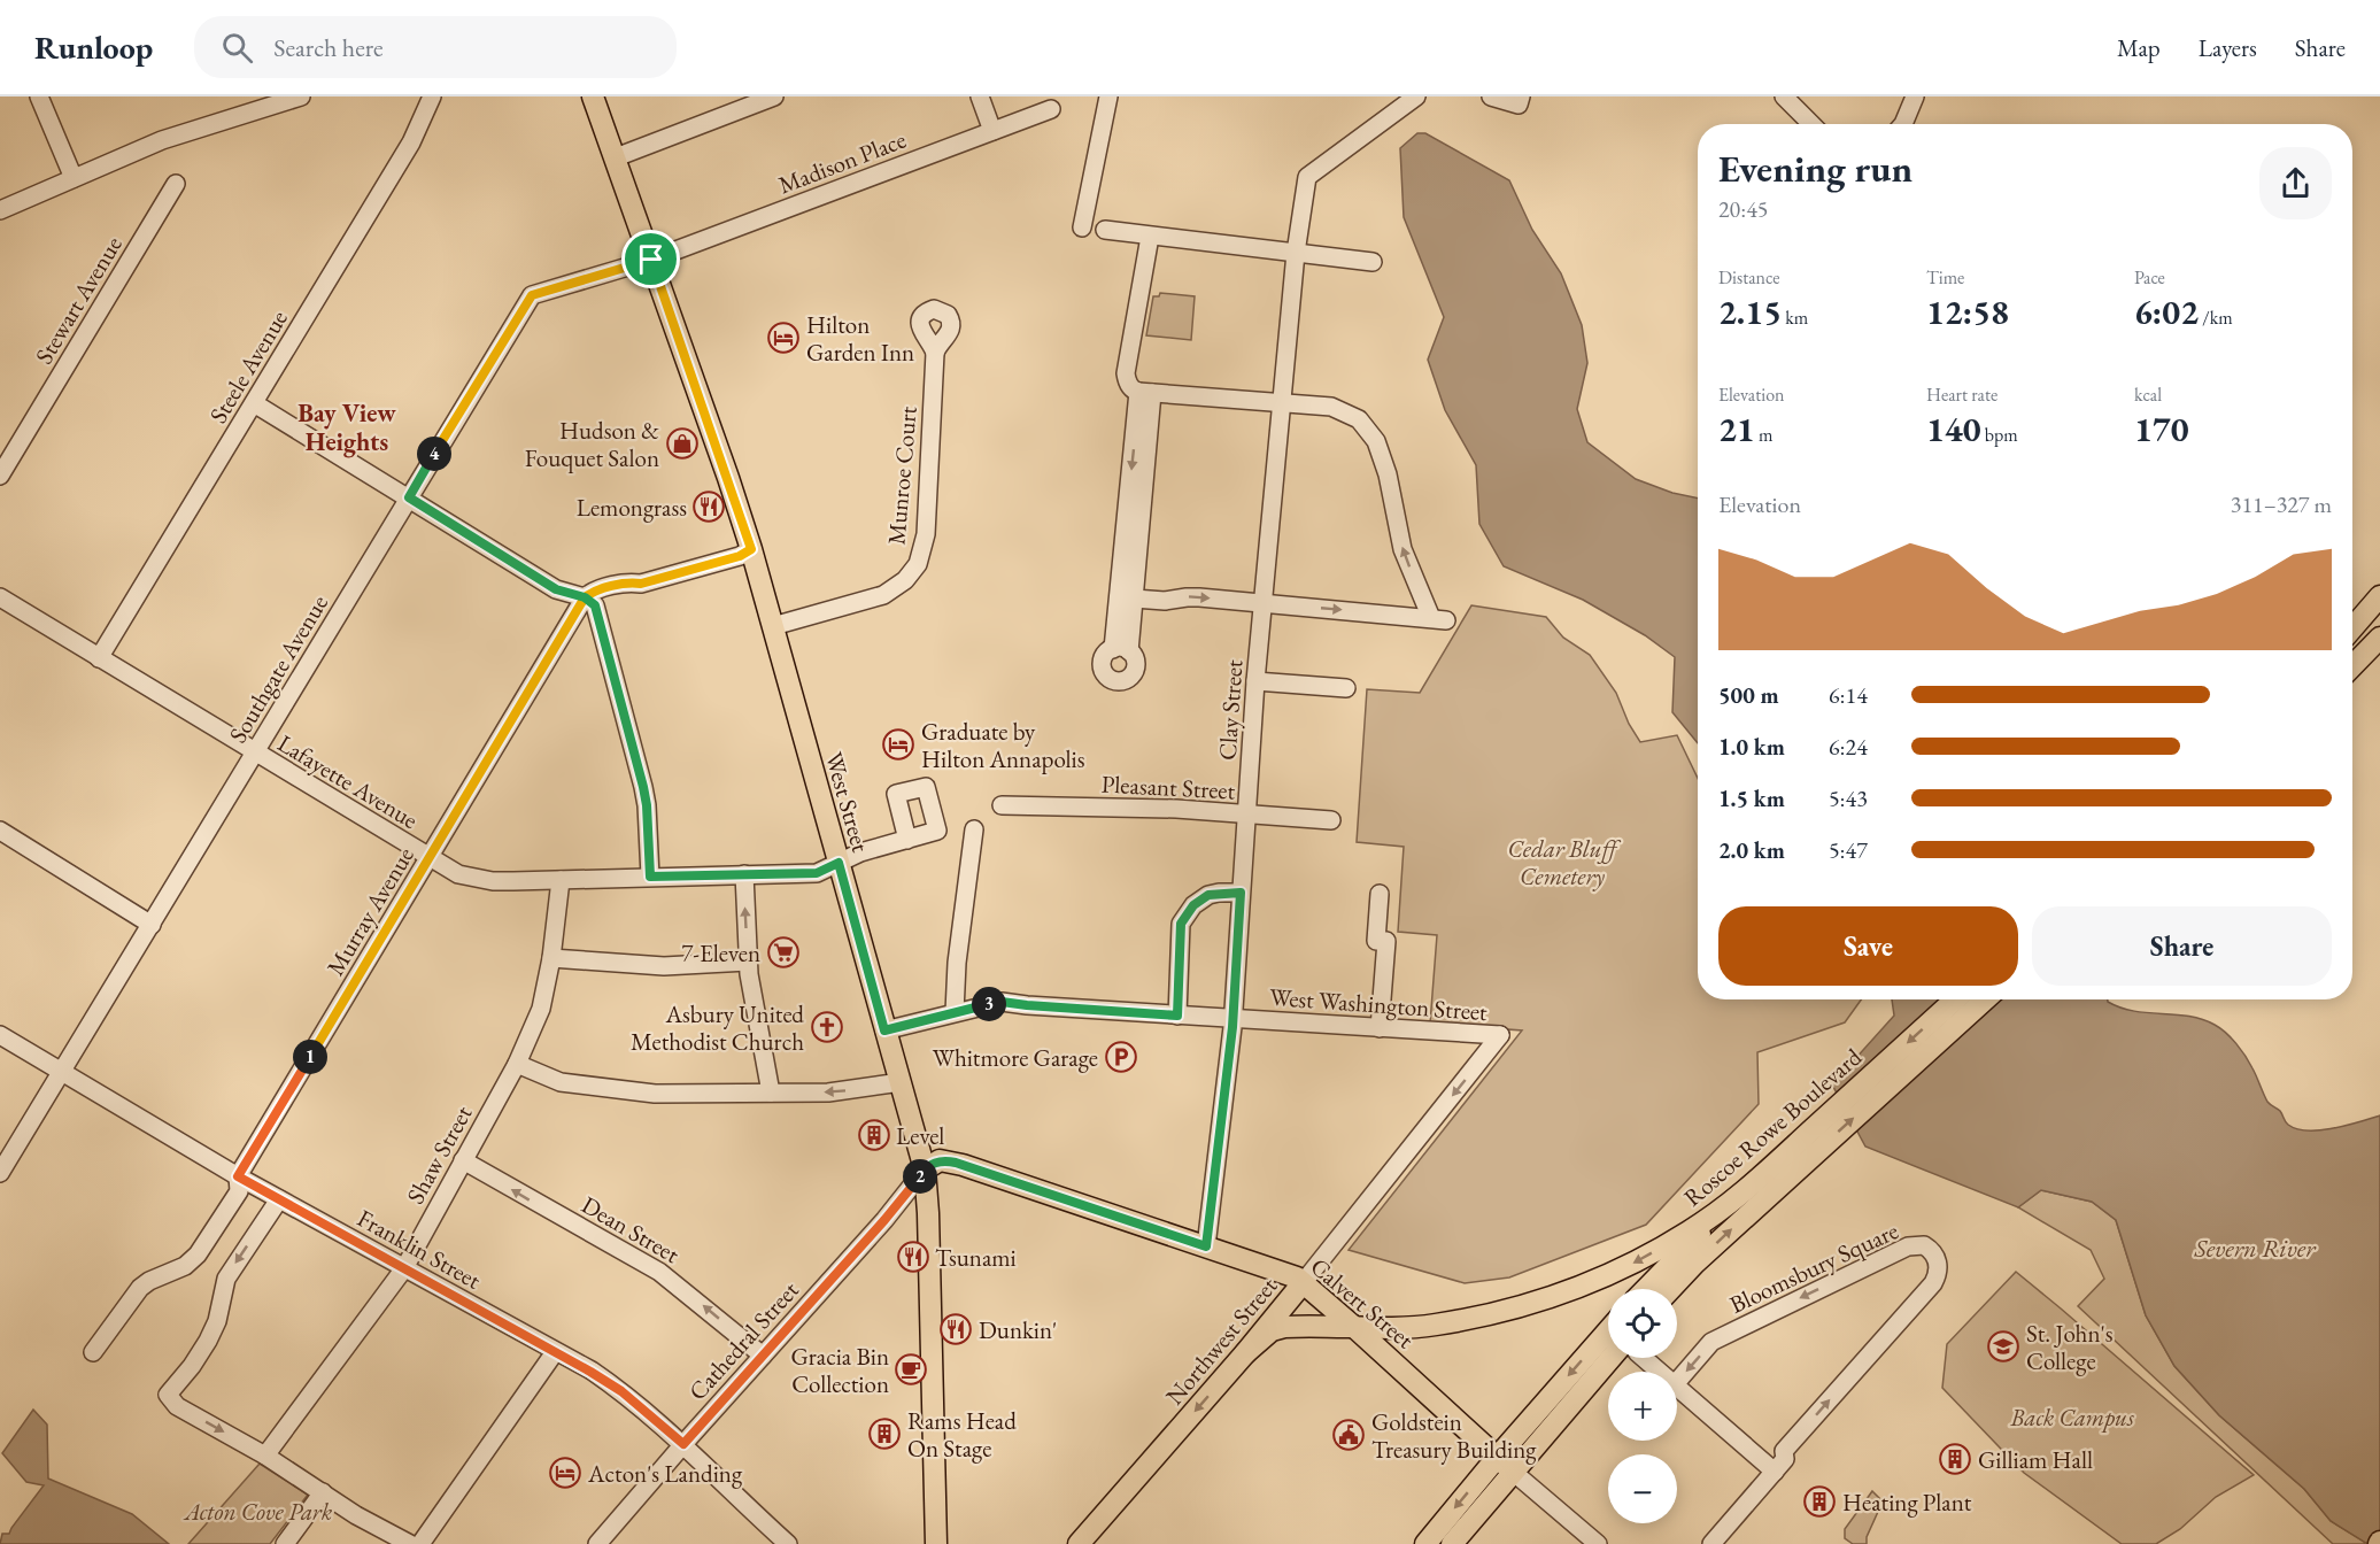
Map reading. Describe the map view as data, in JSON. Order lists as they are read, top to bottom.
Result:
{
  "streets": {
    "main road": [
      "West Street",
      "Roscoe Rowe Boulevard",
      "Calvert Street",
      "Northwest Street"
    ],
    "street": [
      "Madison Place",
      "Stewart Avenue",
      "Steele Avenue",
      "Munroe Court",
      "Southgate Avenue",
      "Clay Street",
      "Lafayette Avenue",
      "Pleasant Street",
      "Murray Avenue",
      "West Washington Street",
      "Shaw Street",
      "Dean Street",
      "Franklin Street",
      "Bloomsbury Square",
      "Cathedral Street"
    ]
  },
  "crossings": [
    ["Madison Place", "Southgate Avenue"],
    ["Madison Place", "West Street"],
    ["Steele Avenue", "Lafayette Avenue"],
    ["Munroe Court", "West Street"],
    ["Southgate Avenue", "Lafayette Avenue"],
    ["Southgate Avenue", "West Street"],
    ["Southgate Avenue", "Franklin Street"],
    ["Clay Street", "Pleasant Street"],
    ["Clay Street", "West Washington Street"],
    ["Clay Street", "Calvert Street"],
    ["Lafayette Avenue", "West Street"],
    ["Lafayette Avenue", "Murray Avenue"],
    ["Lafayette Avenue", "Shaw Street"],
    ["West Street", "West Washington Street"],
    ["West Street", "Calvert Street"],
    ["West Street", "Cathedral Street"],
    ["Murray Avenue", "Franklin Street"],
    ["West Washington Street", "Northwest Street"],
    ["Roscoe Rowe Boulevard", "Calvert Street"],
    ["Roscoe Rowe Boulevard", "Northwest Street"],
    ["Shaw Street", "Dean Street"],
    ["Shaw Street", "Franklin Street"],
    ["Dean Street", "Cathedral Street"],
    ["Franklin Street", "Cathedral Street"],
    ["Calvert Street", "Cathedral Street"],
    ["Calvert Street", "Northwest Street"]
  ],
  "one_way": ["Dean Street", "Northwest Street"],
  "districts": ["Bay View Heights"],
  "water": ["Severn River"],
  "parks": ["Cedar Bluff Cemetery", "Back Campus", "Acton Cove Park"],
  "places": {
    "hotel": ["Hilton Garden Inn", "Graduate by Hilton Annapolis", "Acton's Landing"],
    "shop": ["Hudson & Fouquet Salon"],
    "restaurant": ["Lemongrass", "Tsunami", "Dunkin'"],
    "supermarket": ["7-Eleven"],
    "church": ["Asbury United Methodist Church"],
    "parking": ["Whitmore Garage"],
    "building": [
      "Level",
      "Rams Head On Stage",
      "Gilliam Hall",
      "Heating Plant"
    ],
    "school or university": ["St. John's College"],
    "cafe": ["Gracia Bin Collection"],
    "public building": ["Goldstein Treasury Building"]
  },
  "page": {
    "header": "Runloop",
    "search": "Search here",
    "nav": ["Map", "Layers", "Share"],
    "heading": ["Evening run", "20:45"],
    "stats": [
      ["Distance", "2.15 km"],
      ["Time", "12:58"],
      ["Pace", "6:02 /km"],
      ["Elevation", "21 m"],
      ["Heart rate", "140 bpm"],
      ["kcal", "170"]
    ],
    "pins": [
      "4",
      "3",
      "1",
      "2"
    ],
    "chart": ["Elevation", "311–327 m"],
    "list": [
      {
        "name": "500 m",
        "note": "6:14"
      },
      {
        "name": "1.0 km",
        "note": "6:24"
      },
      {
        "name": "1.5 km",
        "note": "5:43"
      },
      {
        "name": "2.0 km",
        "note": "5:47"
      }
    ],
    "buttons": ["Save", "Share"],
    "map_buttons": ["+", "−"]
  }
}
